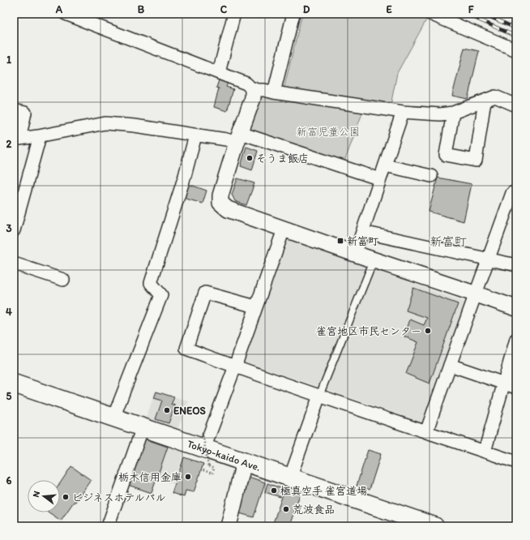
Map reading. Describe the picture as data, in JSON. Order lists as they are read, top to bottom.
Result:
{
  "streets": {
    "highway": ["Tokyo-kaido Ave."]
  },
  "districts": ["新富町"],
  "parks": ["新富児童公園"],
  "places": {
    "other": [
      "そうま飯店",
      "雀宮地区市民センター",
      "ENEOS",
      "栃木信用金庫",
      "極真空手 雀宮道場",
      "ビジネスホテルパル",
      "荒波食品"
    ],
    "transit": ["新富町"]
  },
  "north": "left",
  "grid": {
    "columns": [
      "A",
      "B",
      "C",
      "D",
      "E",
      "F"
    ],
    "rows": [
      "1",
      "2",
      "3",
      "4",
      "5",
      "6"
    ]
  }
}
